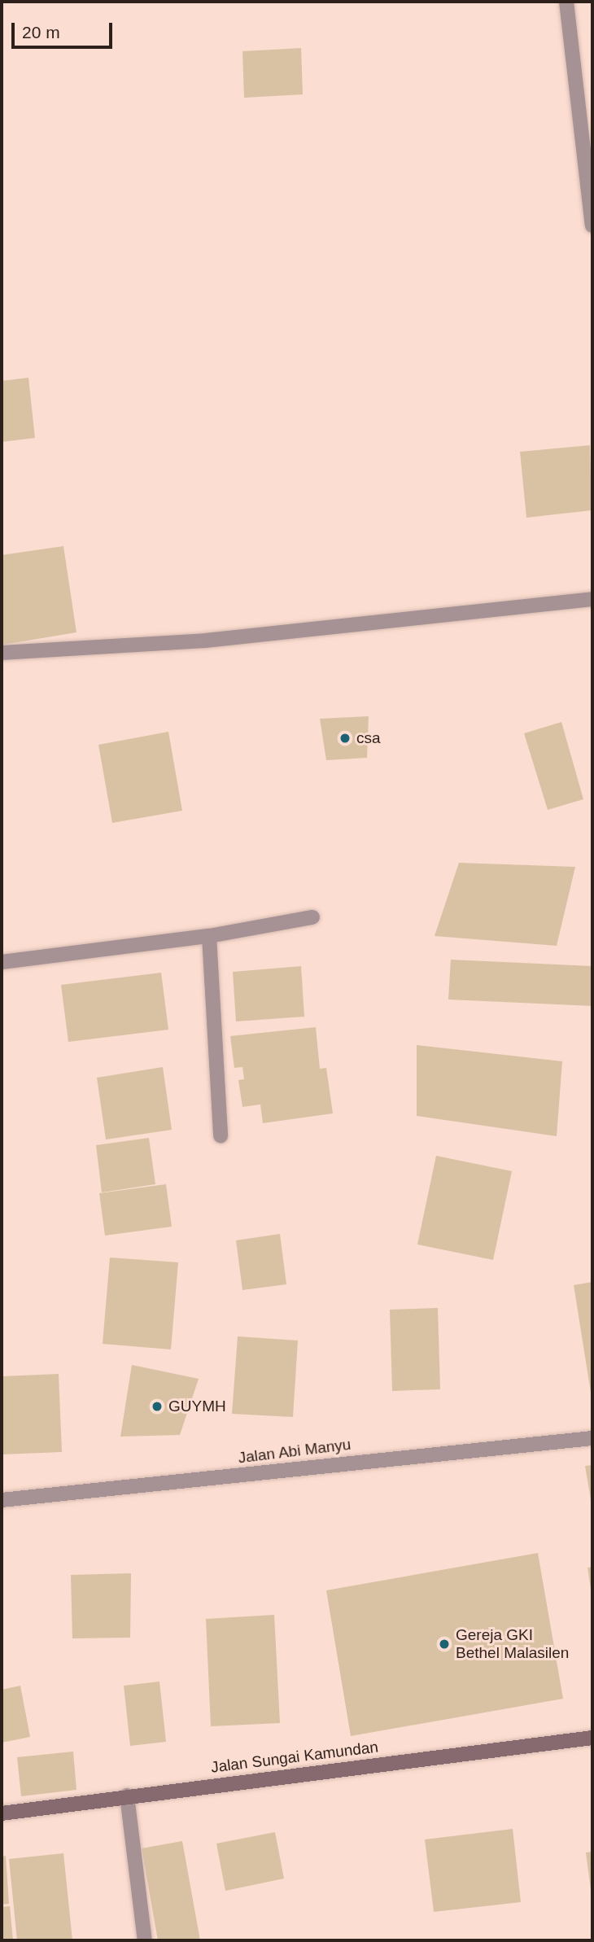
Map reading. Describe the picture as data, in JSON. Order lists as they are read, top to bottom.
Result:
{
  "streets": {
    "main road": ["Jalan Sungai Kamundan"],
    "street": ["Jalan Abi Manyu"]
  },
  "places": ["csa", "GUYMH", "Gereja GKI Bethel Malasilen"],
  "scale_bar": "20 m"
}
